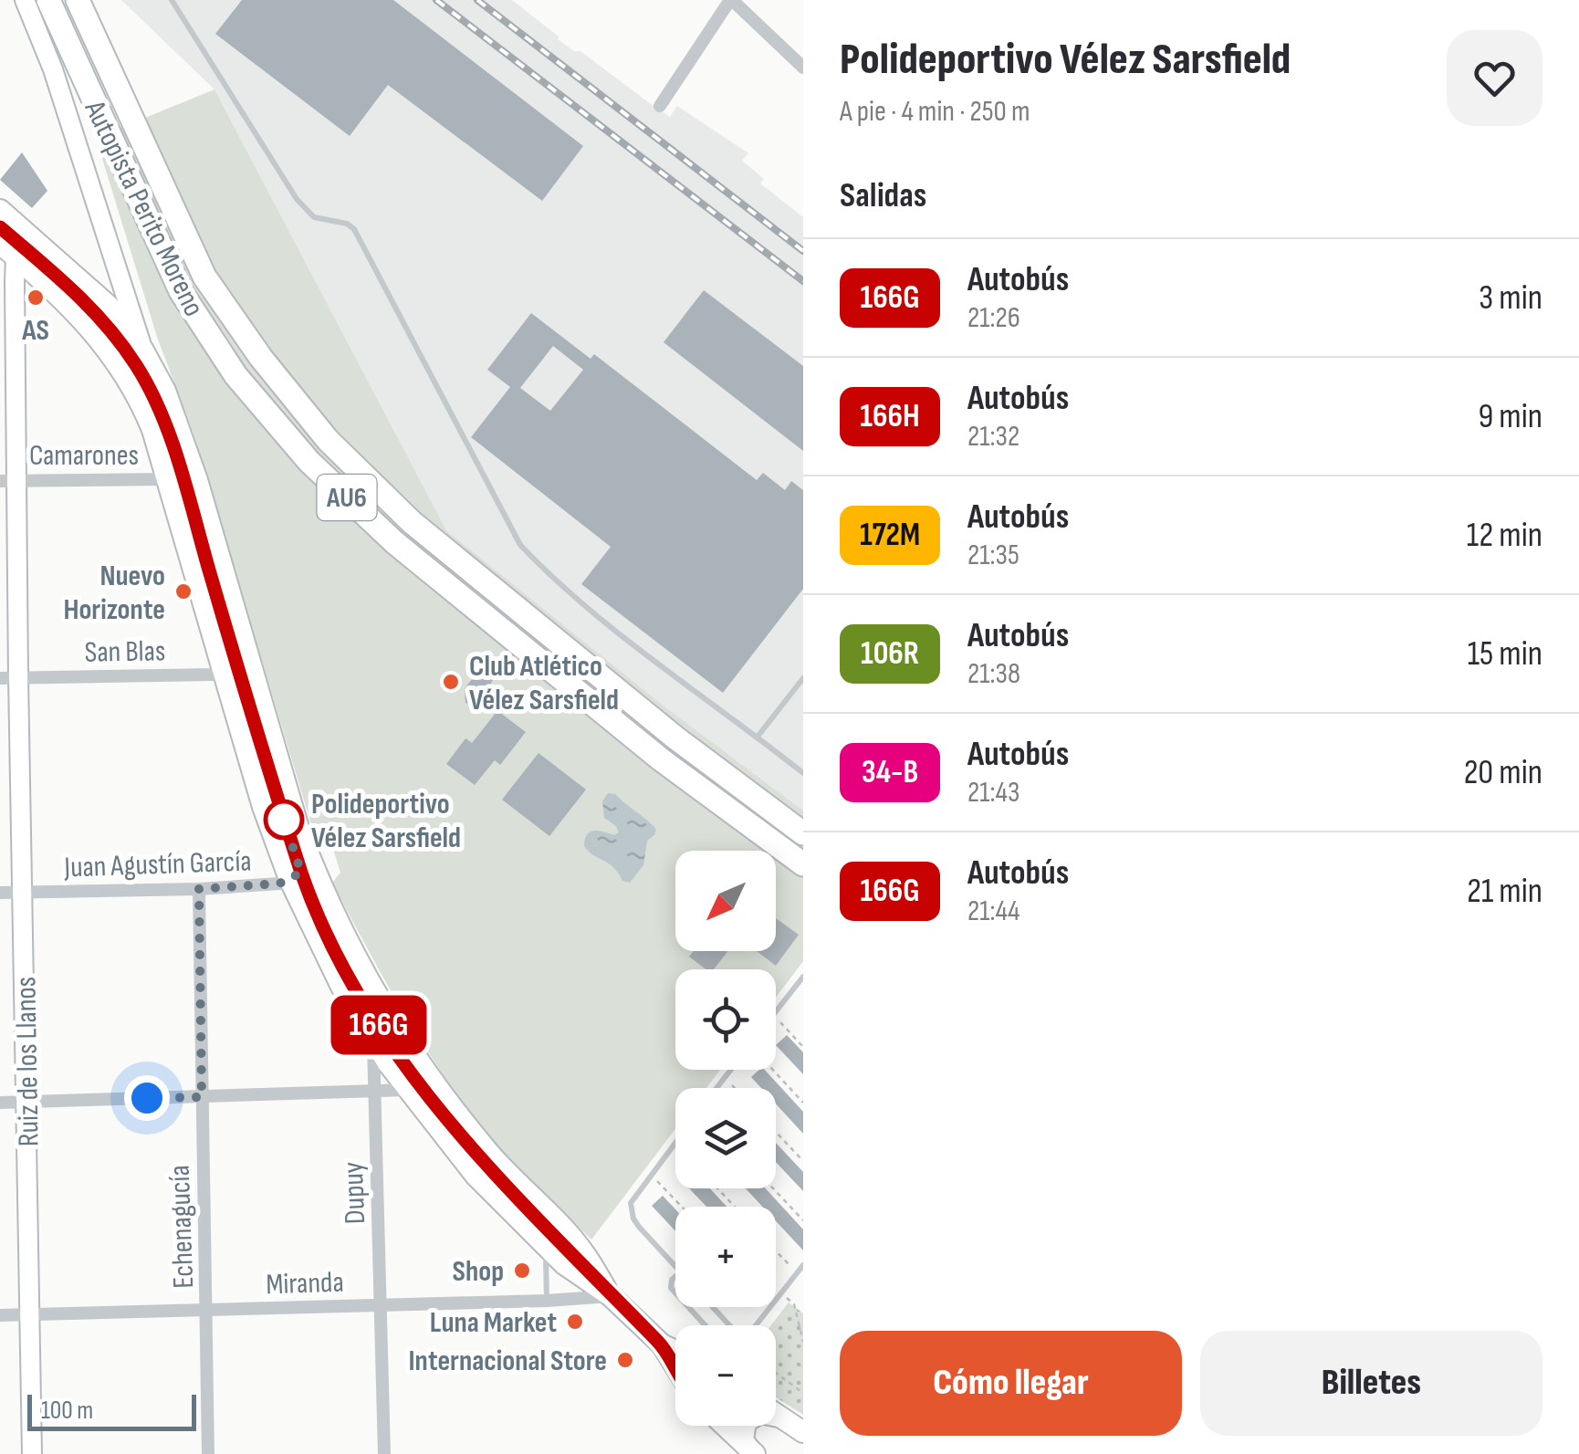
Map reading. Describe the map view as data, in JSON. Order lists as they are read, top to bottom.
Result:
{
  "streets": {
    "highway": ["Autopista Perito Moreno", "AU6"],
    "street": [
      "Camarones",
      "San Blas",
      "Juan Agustín García",
      "Ruiz de los Llanos",
      "Dupuy",
      "Echenagucía",
      "Miranda"
    ]
  },
  "crossings": [
    ["Camarones", "Ruiz de los Llanos"],
    ["San Blas", "Ruiz de los Llanos"],
    ["Juan Agustín García", "Ruiz de los Llanos"],
    ["Juan Agustín García", "Echenagucía"],
    ["Ruiz de los Llanos", "Miranda"],
    ["Dupuy", "Miranda"],
    ["Echenagucía", "Miranda"]
  ],
  "places": [
    "AS",
    "Nuevo Horizonte",
    "Club Atlético Vélez Sarsfield",
    "Polideportivo Vélez Sarsfield",
    "Shop",
    "Luna Market",
    "Internacional Store"
  ],
  "lines": ["bus line 166G"],
  "scale_bar": "100 m",
  "north": "bottom left",
  "page": {
    "on_map": "166G",
    "heading": [
      ["Polideportivo Vélez Sarsfield", "A pie · 4 min · 250 m"],
      "Salidas"
    ],
    "list": [
      {
        "mark": "166G",
        "name": "Autobús",
        "note": "21:26",
        "value": "3 min"
      },
      {
        "mark": "166H",
        "name": "Autobús",
        "note": "21:32",
        "value": "9 min"
      },
      {
        "mark": "172M",
        "name": "Autobús",
        "note": "21:35",
        "value": "12 min"
      },
      {
        "mark": "106R",
        "name": "Autobús",
        "note": "21:38",
        "value": "15 min"
      },
      {
        "mark": "34-B",
        "name": "Autobús",
        "note": "21:43",
        "value": "20 min"
      },
      {
        "mark": "166G",
        "name": "Autobús",
        "note": "21:44",
        "value": "21 min"
      }
    ],
    "map_buttons": ["+", "−"],
    "buttons": ["Cómo llegar", "Billetes"],
    "scale": "100 m"
  }
}
